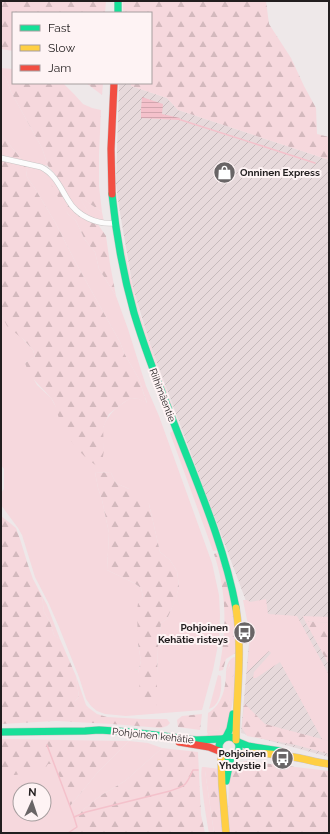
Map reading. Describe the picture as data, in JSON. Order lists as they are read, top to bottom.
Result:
{
  "streets": {
    "street": ["Riihimäentie", "Pohjoinen kehätie"]
  },
  "crossings": [
    ["Riihimäentie", "Pohjoinen kehätie"]
  ],
  "places": {
    "shop": ["Onninen Express"],
    "bus stop": ["Pohjoinen Kehätie risteys", "Pohjoinen Yhdystie I"]
  },
  "legend": ["Fast", "Slow", "Jam"],
  "north": "top"
}
